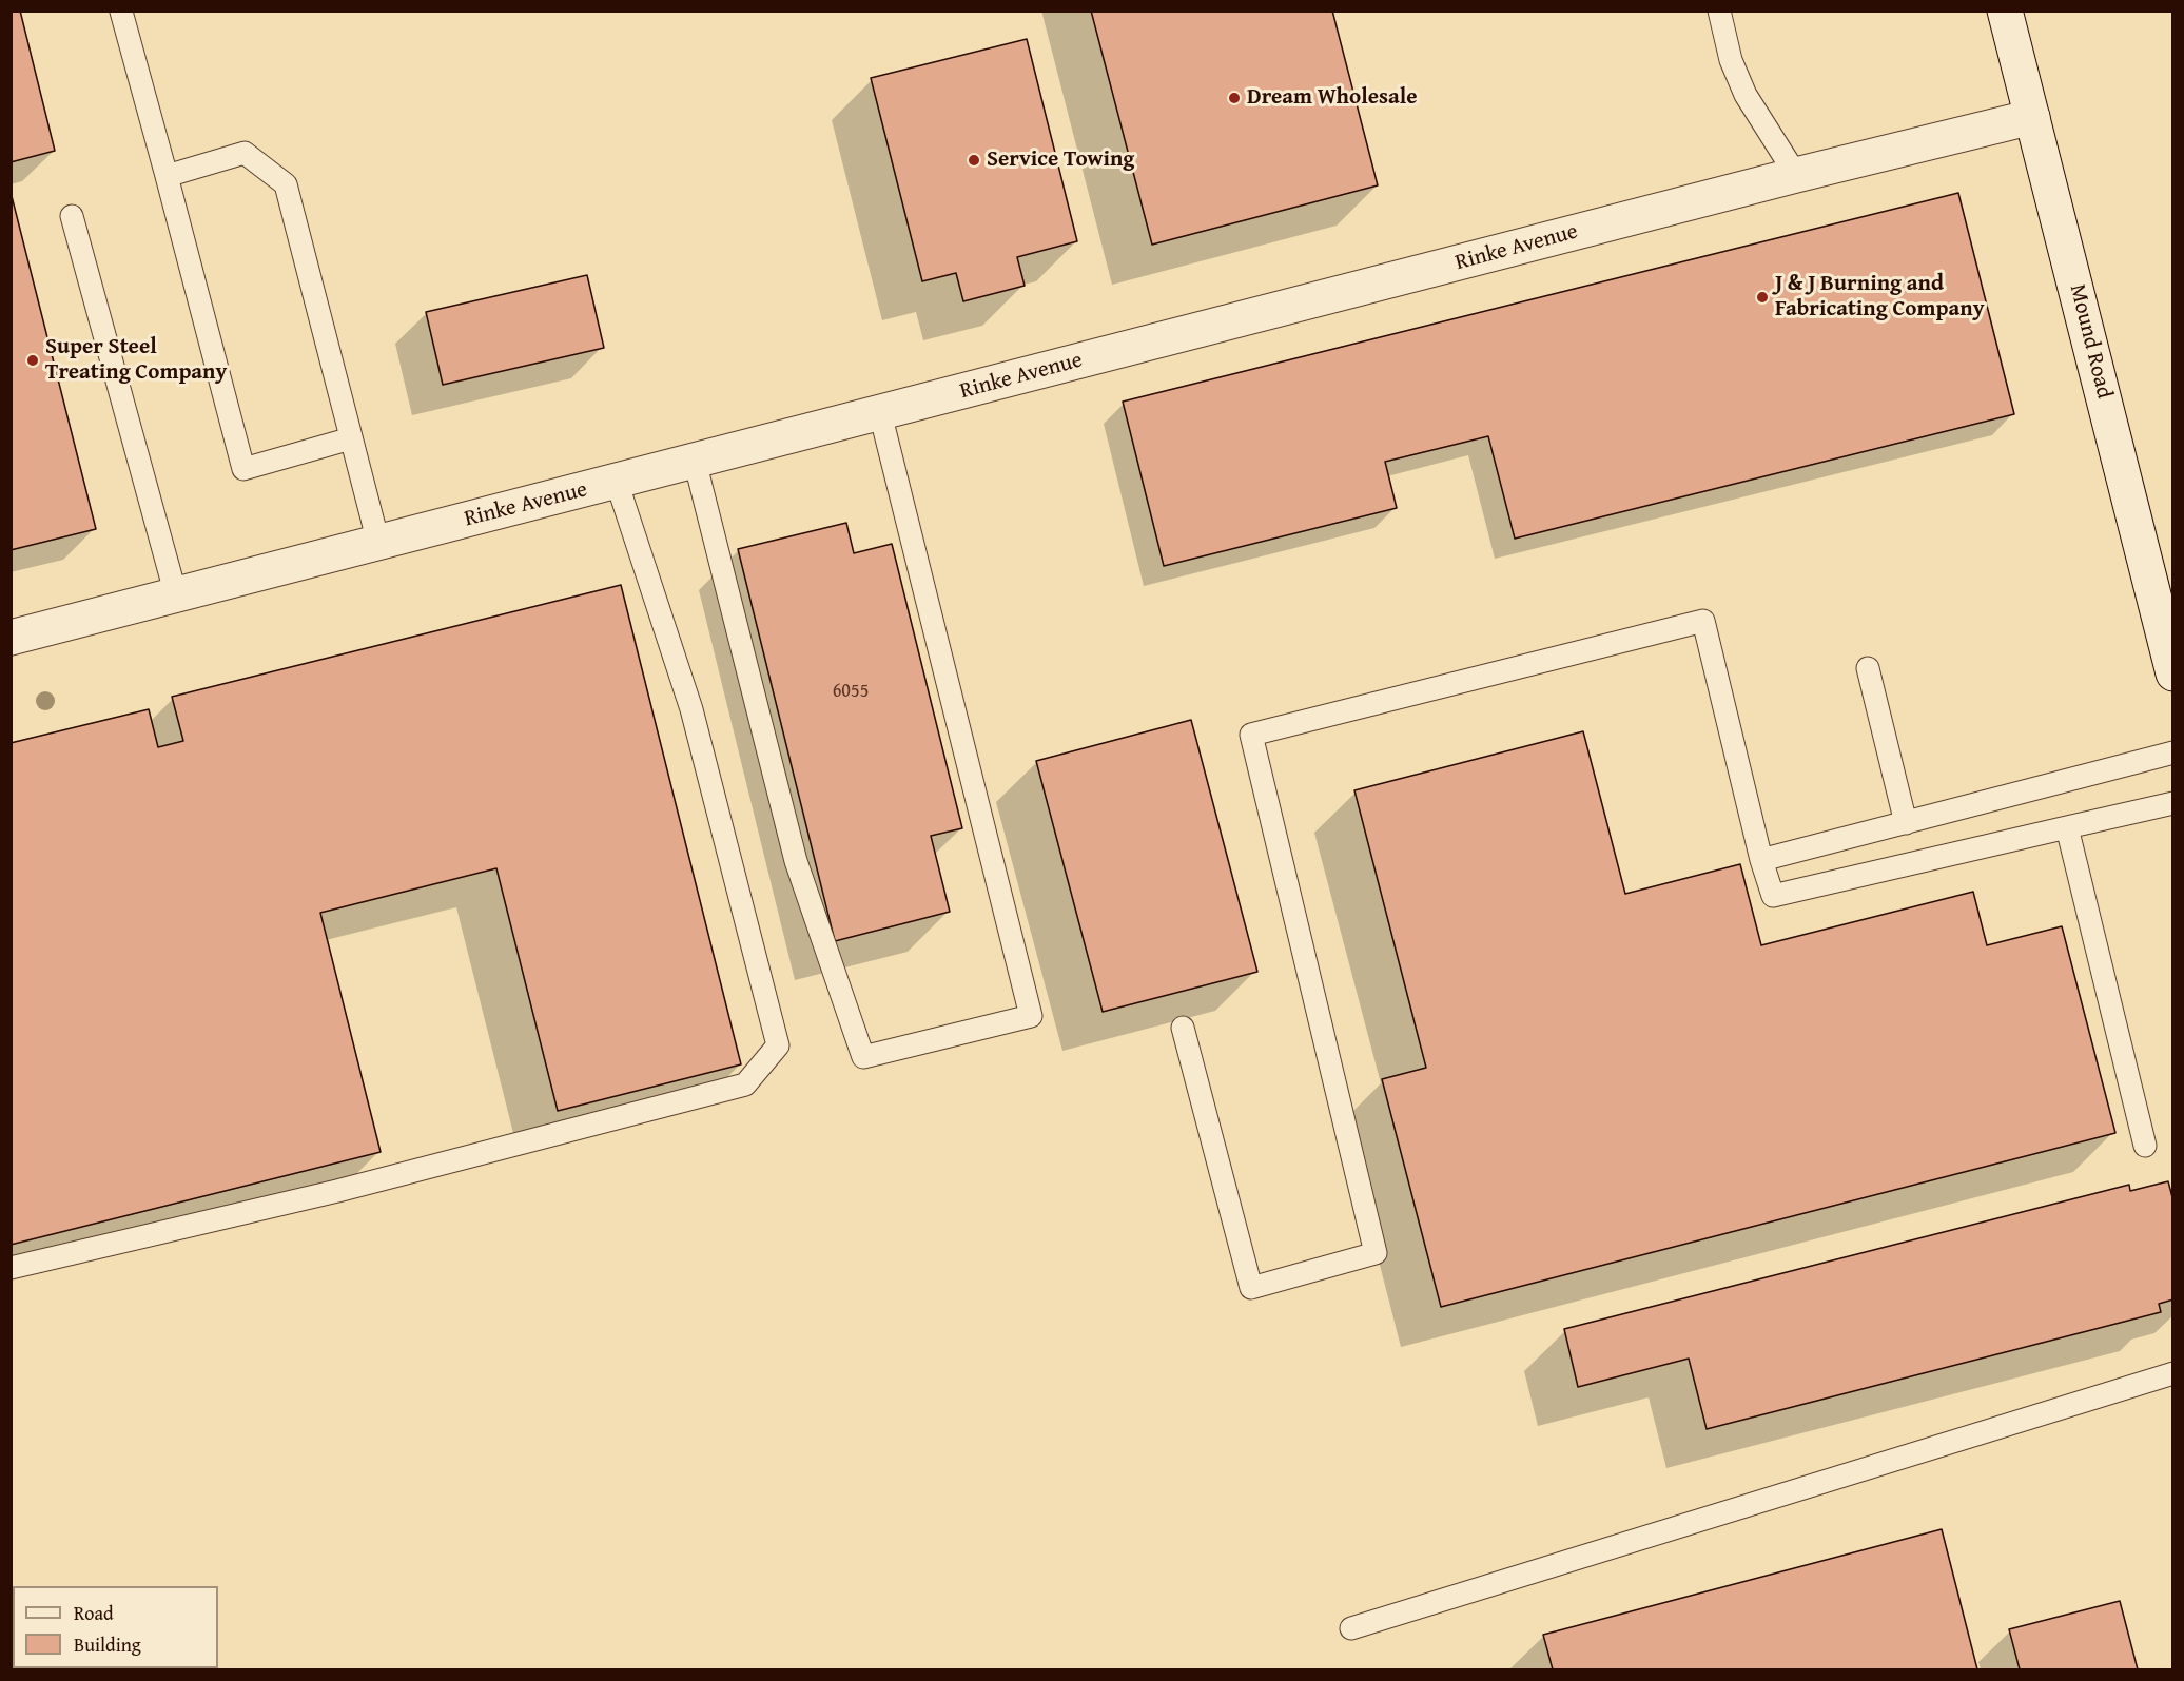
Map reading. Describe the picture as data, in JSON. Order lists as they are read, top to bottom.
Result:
{
  "streets": {
    "street": ["Rinke Avenue", "Mound Road"]
  },
  "crossings": [
    ["Rinke Avenue", "Mound Road"]
  ],
  "places": [
    "Dream Wholesale",
    "Service Towing",
    "J & J Burning and Fabricating Company",
    "Super Steel Treating Company"
  ],
  "house_numbers": ["6055"],
  "legend": ["Road", "Building"]
}
